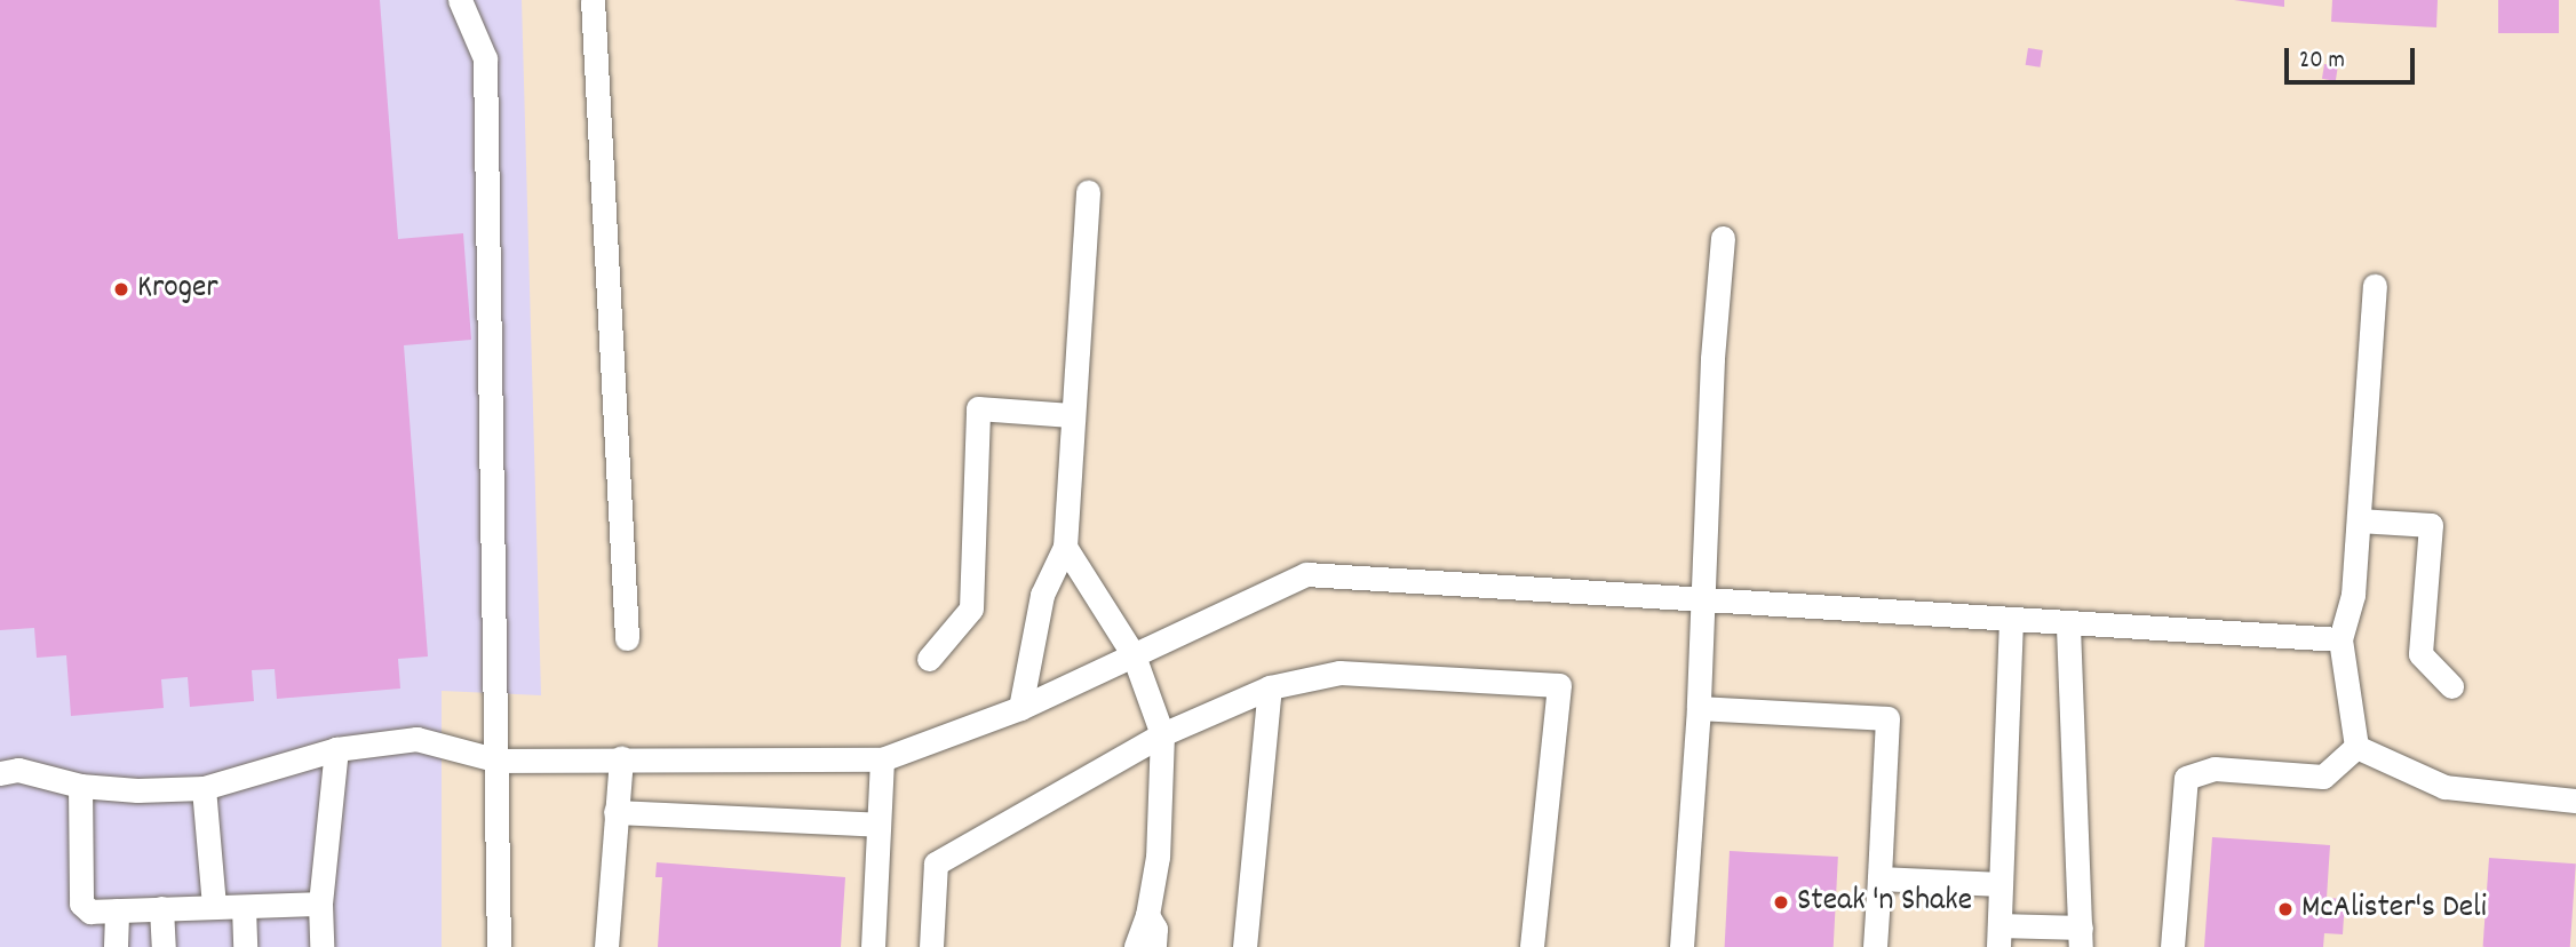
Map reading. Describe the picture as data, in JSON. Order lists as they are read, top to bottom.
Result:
{
  "places": ["Kroger", "Steak 'n Shake", "McAlister's Deli"],
  "scale_bar": "20 m"
}
